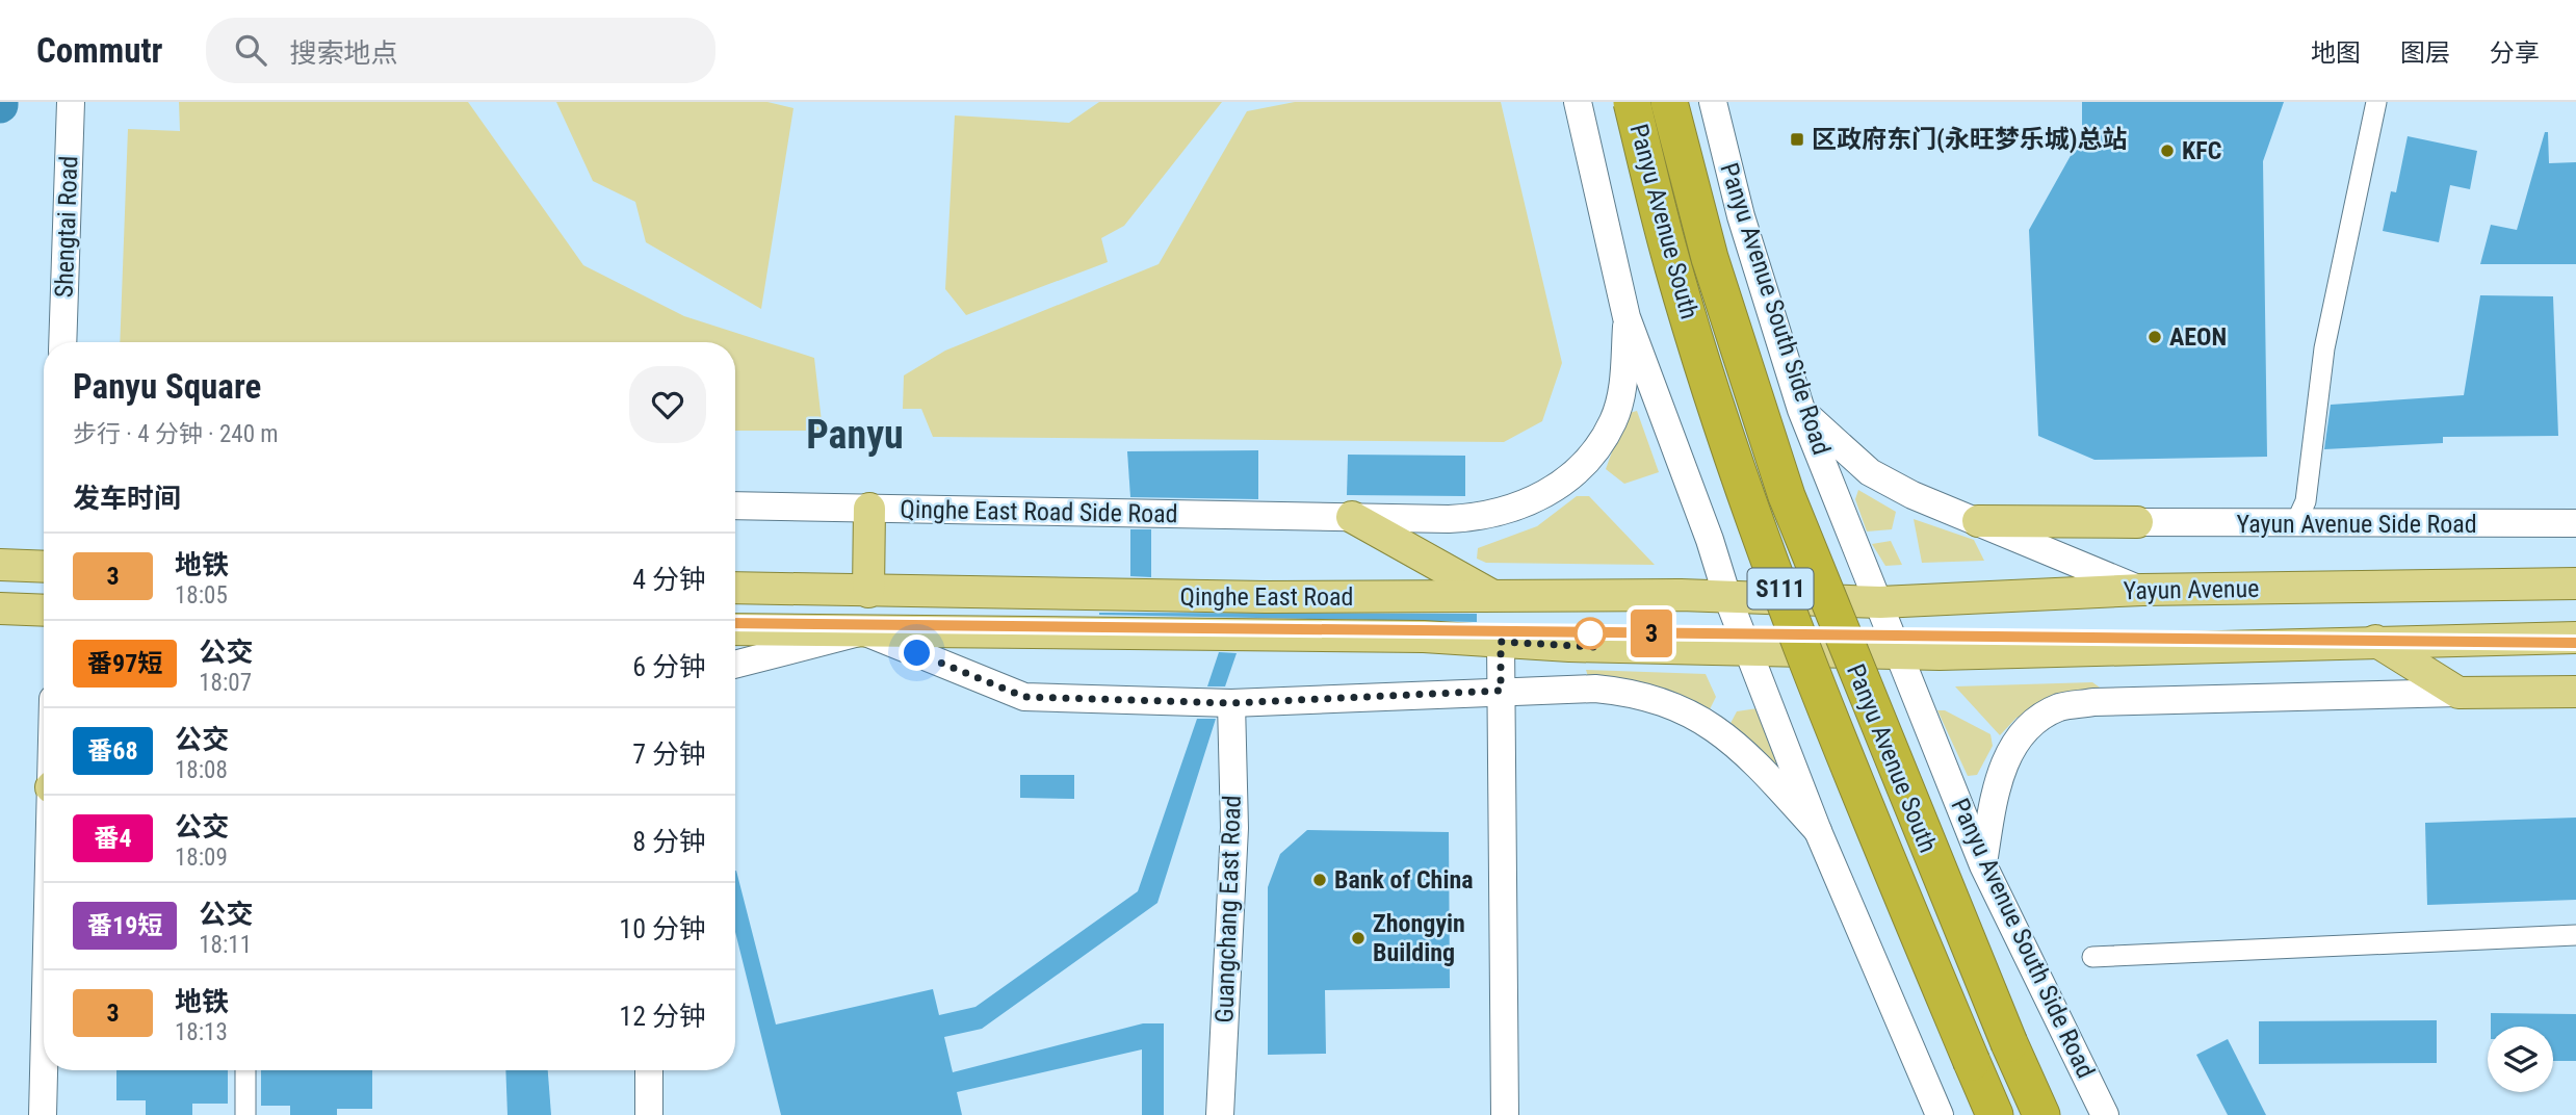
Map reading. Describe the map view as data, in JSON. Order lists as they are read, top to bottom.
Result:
{
  "streets": {
    "highway": ["Panyu Avenue South", "S111"],
    "main road": [
      "Shengtai Road",
      "Panyu Avenue South Side Road",
      "Qinghe East Road Side Road",
      "Yayun Avenue Side Road",
      "Yayun Avenue",
      "Qinghe East Road",
      "Guangchang East Road"
    ]
  },
  "crossings": [
    ["Panyu Avenue South Side Road", "Yayun Avenue"],
    ["Panyu Avenue South Side Road", "Qinghe East Road"],
    ["Yayun Avenue", "Qinghe East Road"]
  ],
  "districts": ["Panyu"],
  "places": {
    "transit": ["区政府东门(永旺梦乐城)总站"],
    "other": [
      "KFC",
      "AEON",
      "Bank of China",
      "Zhongyin Building"
    ]
  },
  "lines": ["metro line 3"],
  "page": {
    "header": "Commutr",
    "search": "搜索地点",
    "nav": ["地图", "图层", "分享"],
    "on_map": "3",
    "heading": [
      ["Panyu Square", "步行 · 4 分钟 · 240 m"],
      "发车时间"
    ],
    "list": [
      {
        "mark": "3",
        "name": "地铁",
        "note": "18:05",
        "value": "4 分钟"
      },
      {
        "mark": "番97短",
        "name": "公交",
        "note": "18:07",
        "value": "6 分钟"
      },
      {
        "mark": "番68",
        "name": "公交",
        "note": "18:08",
        "value": "7 分钟"
      },
      {
        "mark": "番4",
        "name": "公交",
        "note": "18:09",
        "value": "8 分钟"
      },
      {
        "mark": "番19短",
        "name": "公交",
        "note": "18:11",
        "value": "10 分钟"
      },
      {
        "mark": "3",
        "name": "地铁",
        "note": "18:13",
        "value": "12 分钟"
      }
    ]
  }
}
